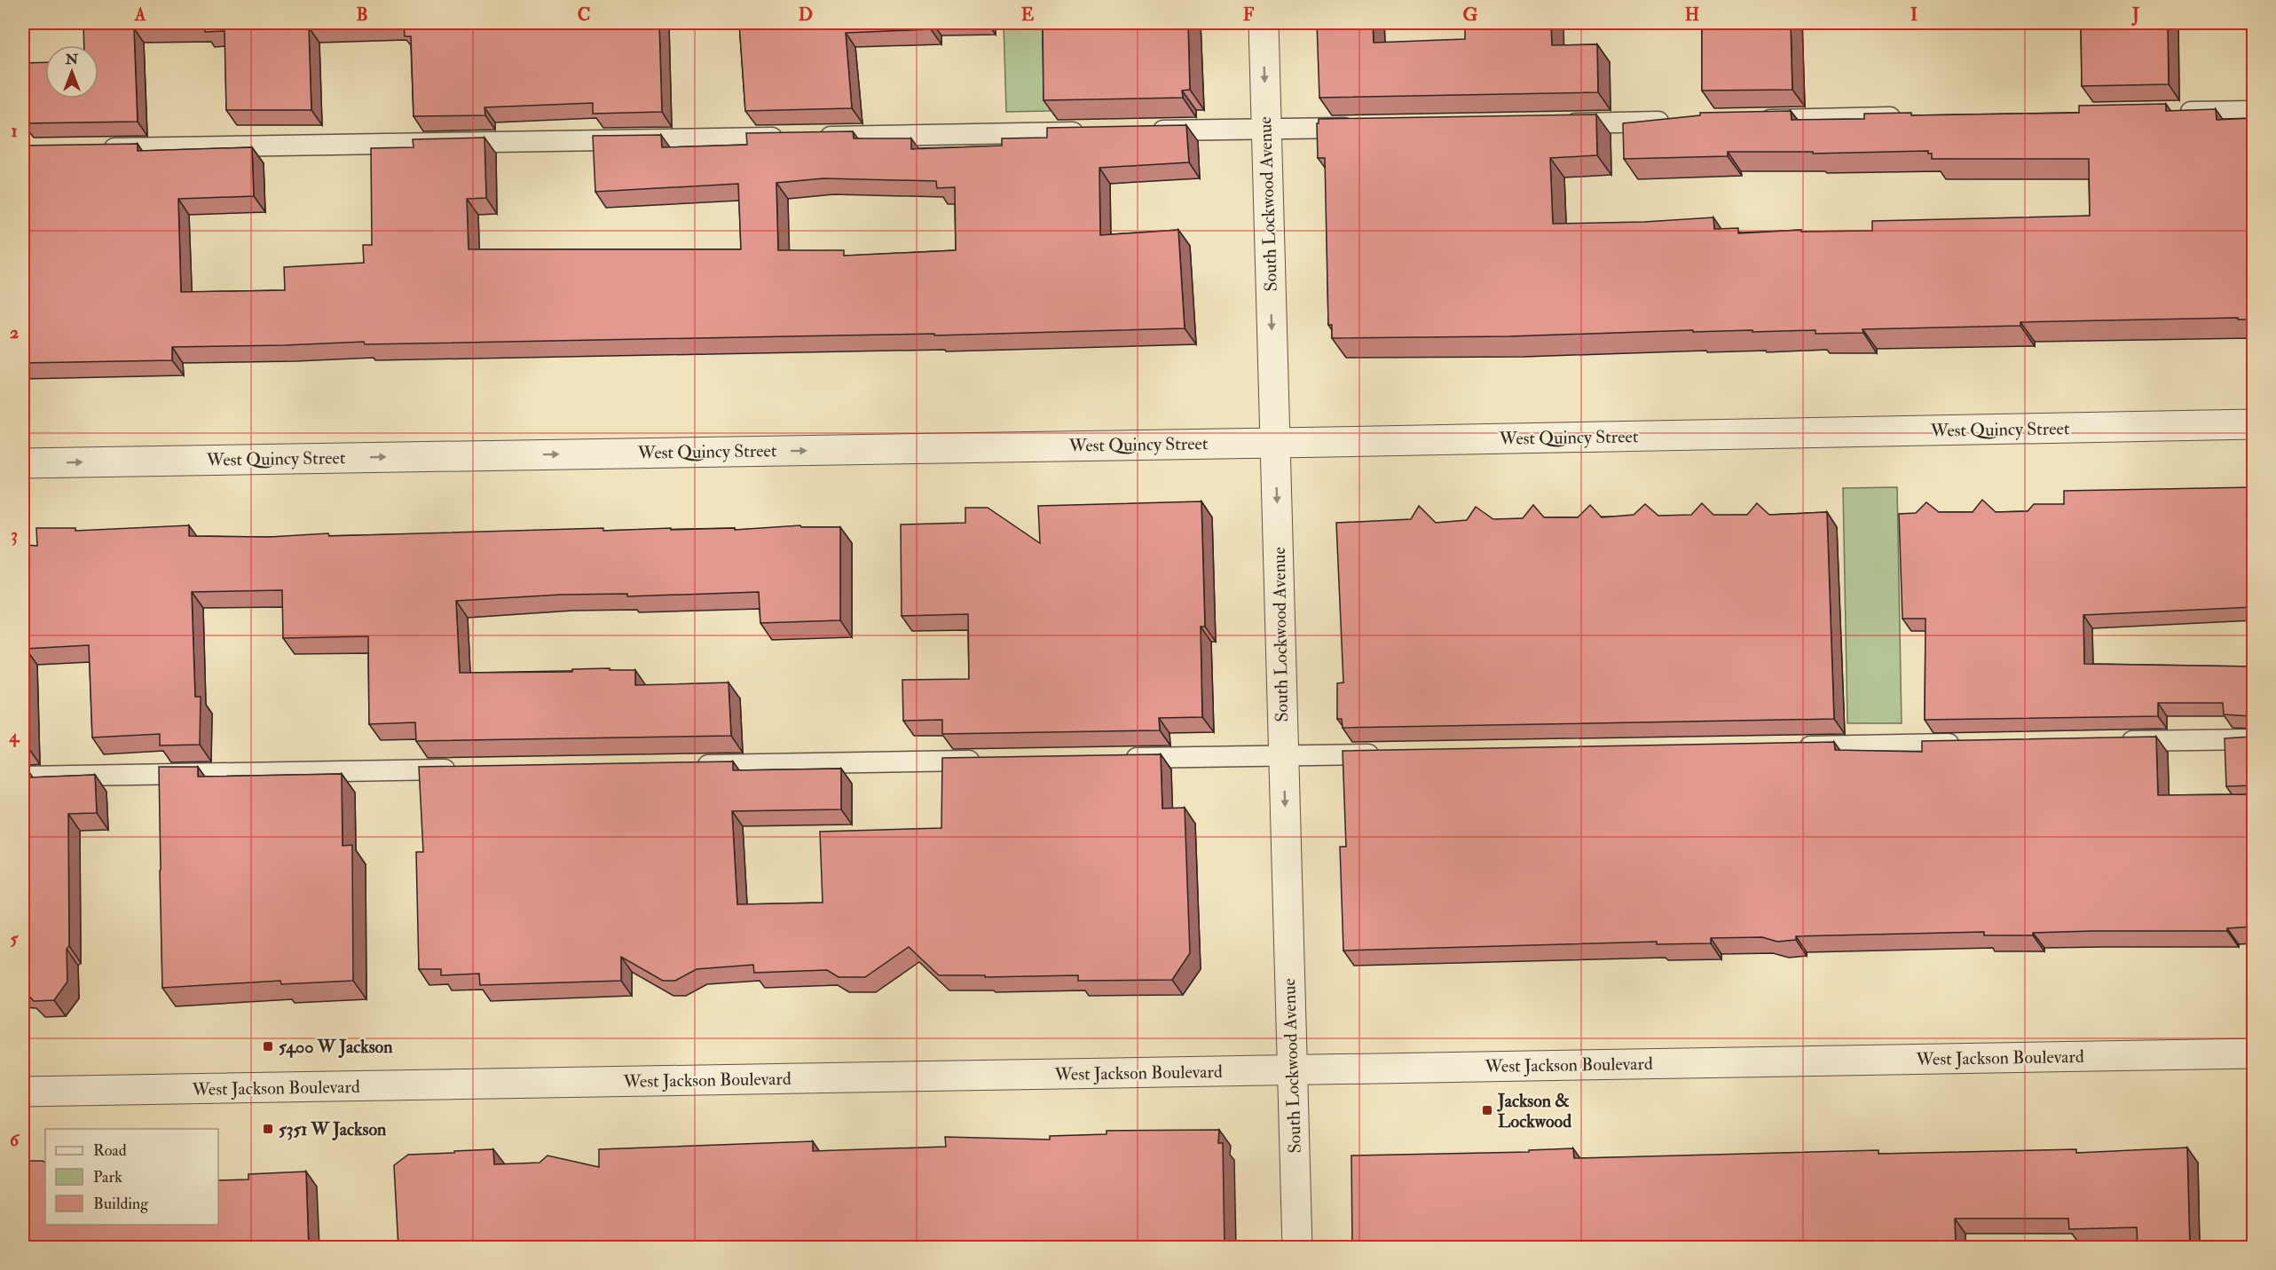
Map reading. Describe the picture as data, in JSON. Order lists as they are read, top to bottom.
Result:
{
  "streets": {
    "street": ["South Lockwood Avenue", "West Quincy Street", "West Jackson Boulevard"]
  },
  "crossings": [
    ["South Lockwood Avenue", "West Quincy Street"],
    ["South Lockwood Avenue", "West Jackson Boulevard"]
  ],
  "one_way": ["South Lockwood Avenue", "West Quincy Street"],
  "places": {
    "transit": ["5400 W Jackson", "Jackson & Lockwood", "5351 W Jackson"]
  },
  "legend": ["Road", "Park", "Building"],
  "north": "top",
  "grid": {
    "columns": [
      "A",
      "B",
      "C",
      "D",
      "E",
      "F",
      "G",
      "H",
      "I",
      "J"
    ],
    "rows": [
      "1",
      "2",
      "3",
      "4",
      "5",
      "6"
    ]
  }
}
